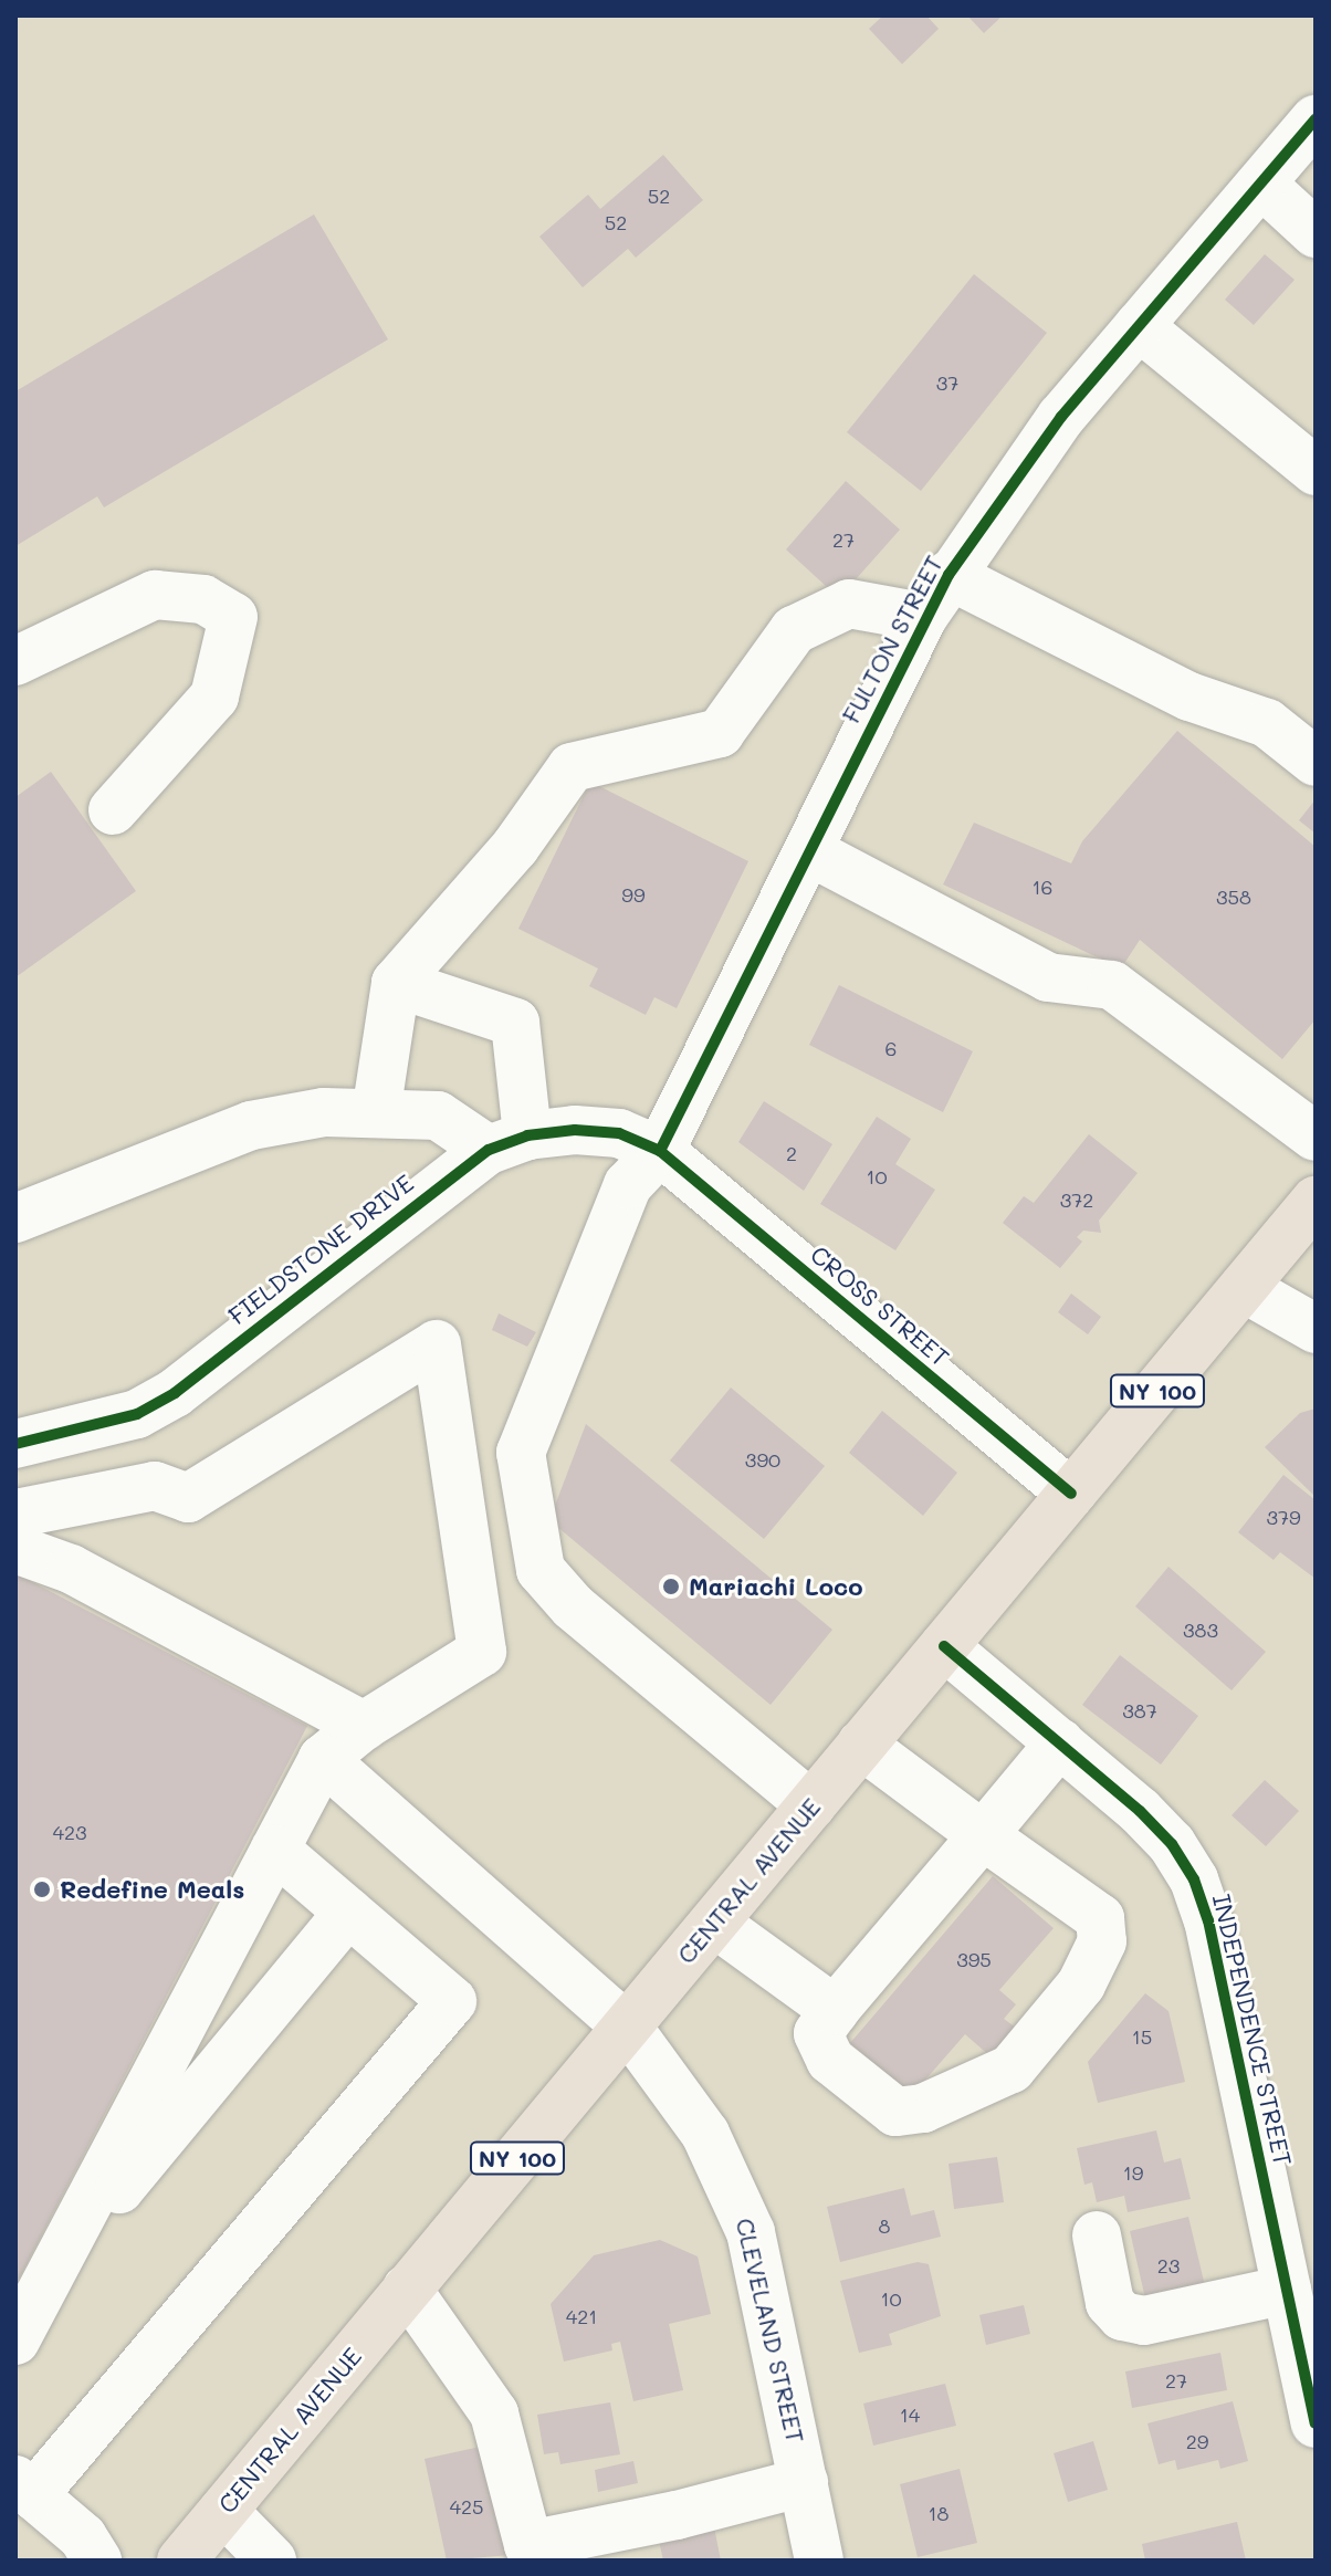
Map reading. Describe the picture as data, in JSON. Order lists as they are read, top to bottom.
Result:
{
  "streets": {
    "main road": ["NY 100", "CENTRAL AVENUE"],
    "street": [
      "FULTON STREET",
      "FIELDSTONE DRIVE",
      "CROSS STREET",
      "INDEPENDENCE STREET",
      "CLEVELAND STREET"
    ]
  },
  "crossings": [
    ["FULTON STREET", "CROSS STREET"],
    ["FULTON STREET", "CENTRAL AVENUE"],
    ["CROSS STREET", "CENTRAL AVENUE"],
    ["CENTRAL AVENUE", "INDEPENDENCE STREET"],
    ["CENTRAL AVENUE", "CLEVELAND STREET"]
  ],
  "places": ["Mariachi Loco", "Redefine Meals"],
  "house_numbers": [
    "52",
    "52",
    "37",
    "27",
    "16",
    "99",
    "358",
    "6",
    "2",
    "10",
    "372",
    "390",
    "379",
    "383",
    "387",
    "423",
    "395",
    "15",
    "19",
    "8",
    "23",
    "10",
    "421",
    "27",
    "14",
    "29",
    "425",
    "18"
  ]
}
